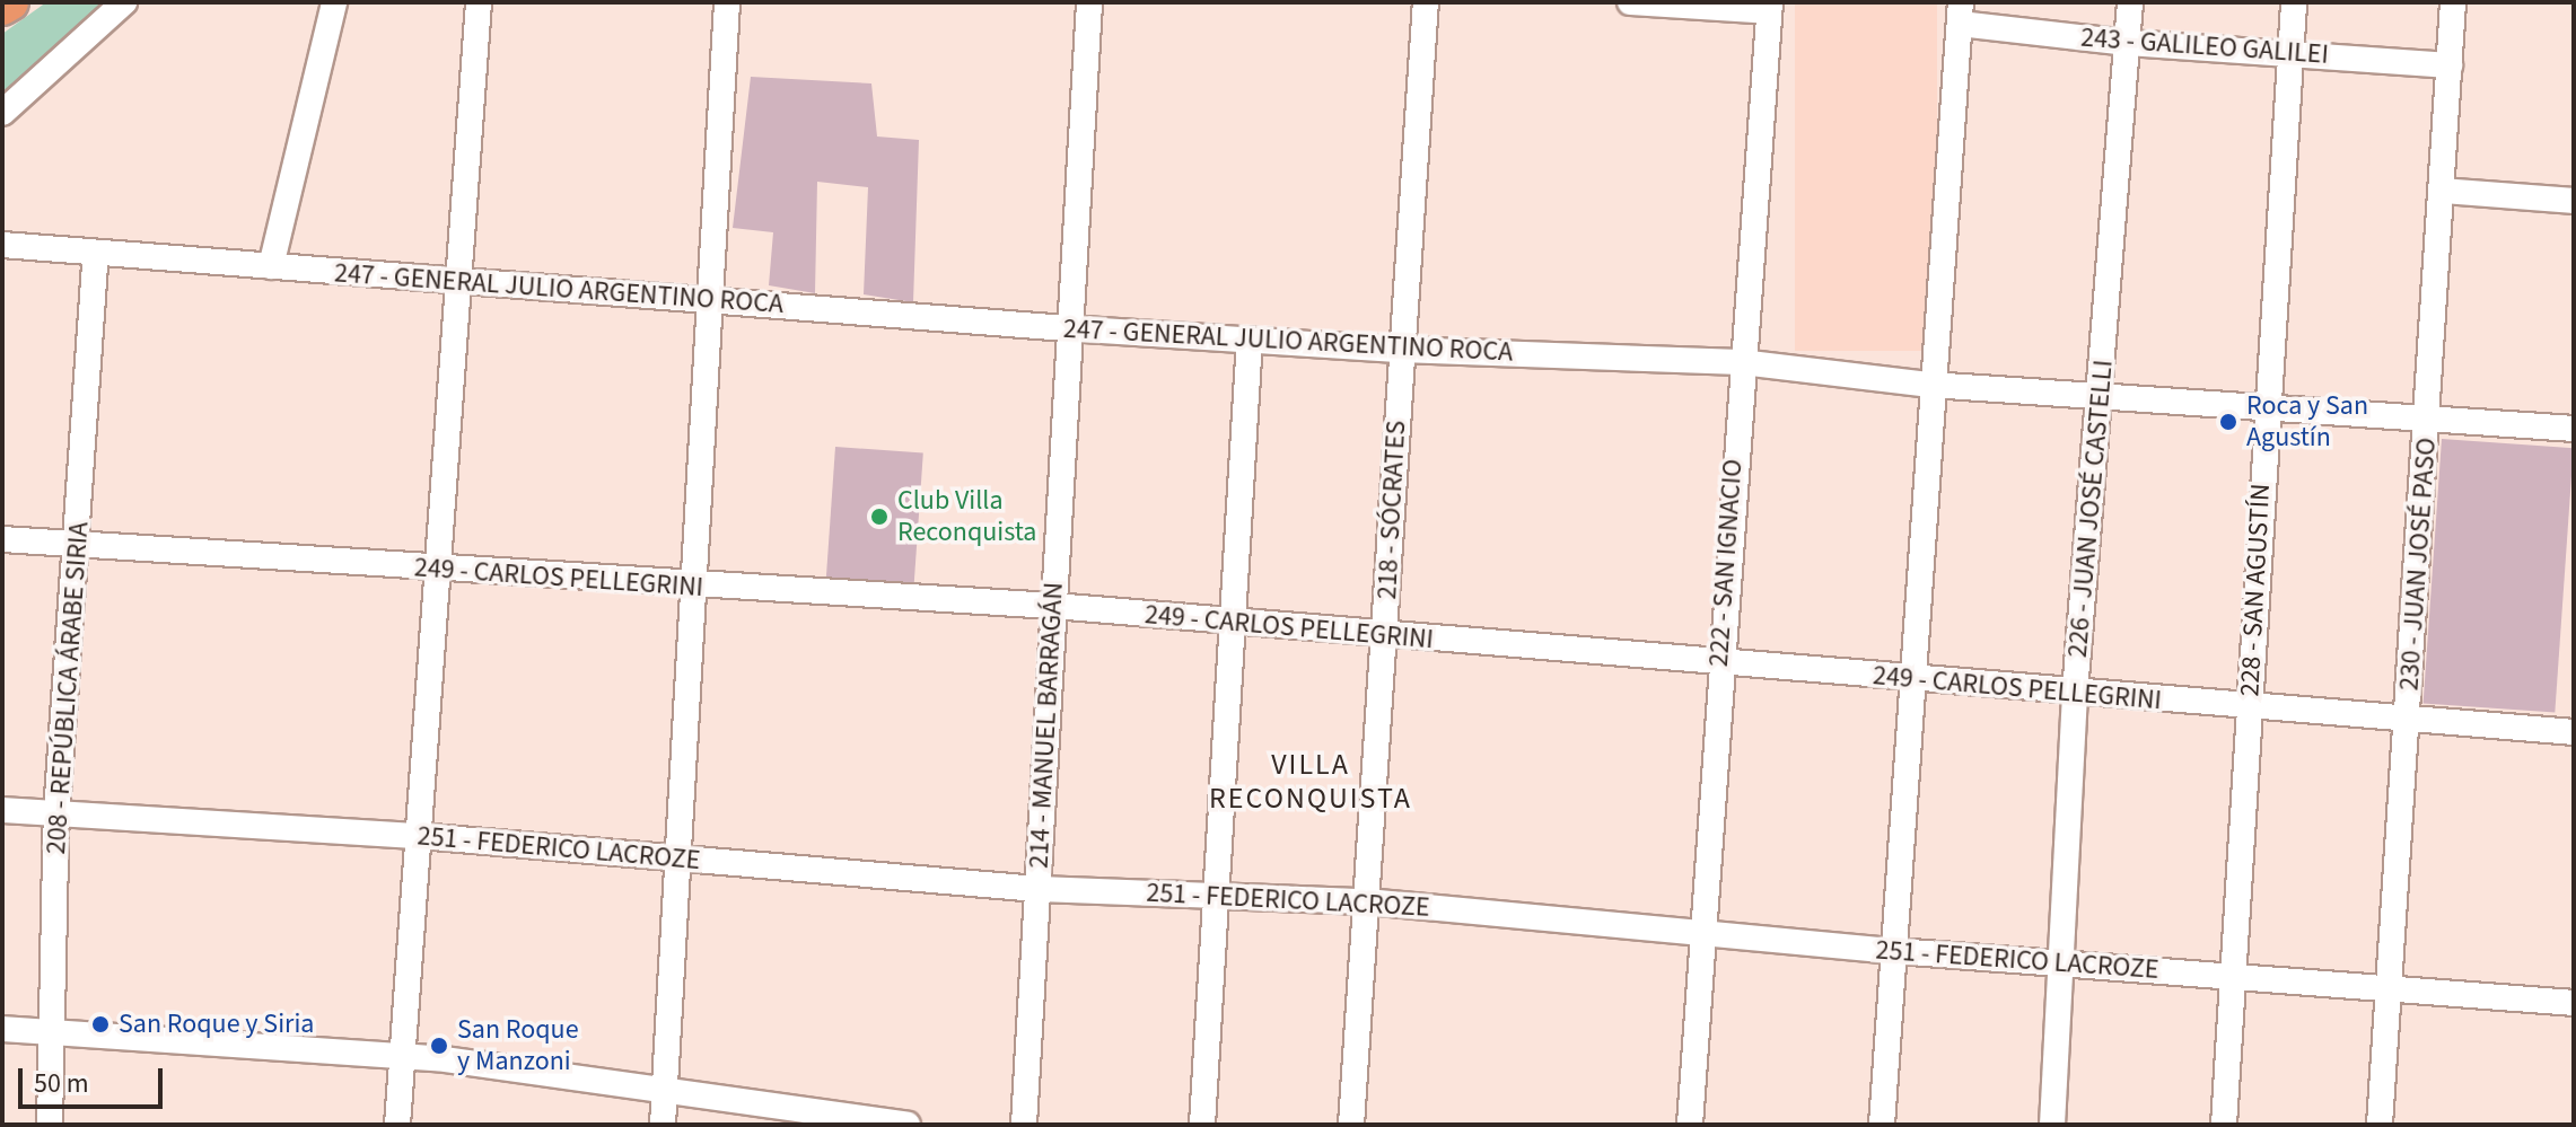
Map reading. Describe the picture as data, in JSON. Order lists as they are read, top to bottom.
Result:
{
  "streets": {
    "street": [
      "243 - GALILEO GALILEI",
      "247 - GENERAL JULIO ARGENTINO ROCA",
      "226 - JUAN JOSÉ CASTELLI",
      "218 - SÓCRATES",
      "222 - SAN IGNACIO",
      "230 - JUAN JOSÉ PASO",
      "249 - CARLOS PELLEGRINI",
      "228 - SAN AGUSTÍN",
      "208 - REPÚBLICA ÁRABE SIRIA",
      "214 - MANUEL BARRAGÁN",
      "251 - FEDERICO LACROZE"
    ]
  },
  "crossings": [
    ["243 - GALILEO GALILEI", "226 - JUAN JOSÉ CASTELLI"],
    ["243 - GALILEO GALILEI", "230 - JUAN JOSÉ PASO"],
    ["243 - GALILEO GALILEI", "228 - SAN AGUSTÍN"],
    ["247 - GENERAL JULIO ARGENTINO ROCA", "226 - JUAN JOSÉ CASTELLI"],
    ["247 - GENERAL JULIO ARGENTINO ROCA", "218 - SÓCRATES"],
    ["247 - GENERAL JULIO ARGENTINO ROCA", "222 - SAN IGNACIO"],
    ["247 - GENERAL JULIO ARGENTINO ROCA", "230 - JUAN JOSÉ PASO"],
    ["247 - GENERAL JULIO ARGENTINO ROCA", "228 - SAN AGUSTÍN"],
    ["247 - GENERAL JULIO ARGENTINO ROCA", "208 - REPÚBLICA ÁRABE SIRIA"],
    ["247 - GENERAL JULIO ARGENTINO ROCA", "214 - MANUEL BARRAGÁN"],
    ["226 - JUAN JOSÉ CASTELLI", "249 - CARLOS PELLEGRINI"],
    ["226 - JUAN JOSÉ CASTELLI", "251 - FEDERICO LACROZE"],
    ["218 - SÓCRATES", "249 - CARLOS PELLEGRINI"],
    ["218 - SÓCRATES", "251 - FEDERICO LACROZE"],
    ["222 - SAN IGNACIO", "249 - CARLOS PELLEGRINI"],
    ["222 - SAN IGNACIO", "251 - FEDERICO LACROZE"],
    ["230 - JUAN JOSÉ PASO", "249 - CARLOS PELLEGRINI"],
    ["230 - JUAN JOSÉ PASO", "251 - FEDERICO LACROZE"],
    ["249 - CARLOS PELLEGRINI", "228 - SAN AGUSTÍN"],
    ["249 - CARLOS PELLEGRINI", "208 - REPÚBLICA ÁRABE SIRIA"],
    ["249 - CARLOS PELLEGRINI", "214 - MANUEL BARRAGÁN"],
    ["228 - SAN AGUSTÍN", "251 - FEDERICO LACROZE"],
    ["208 - REPÚBLICA ÁRABE SIRIA", "251 - FEDERICO LACROZE"],
    ["214 - MANUEL BARRAGÁN", "251 - FEDERICO LACROZE"]
  ],
  "districts": ["VILLA RECONQUISTA"],
  "places": [
    "Roca y San Agustín",
    "Club Villa Reconquista",
    "San Roque y Siria",
    "San Roque y Manzoni"
  ],
  "scale_bar": "50 m"
}
